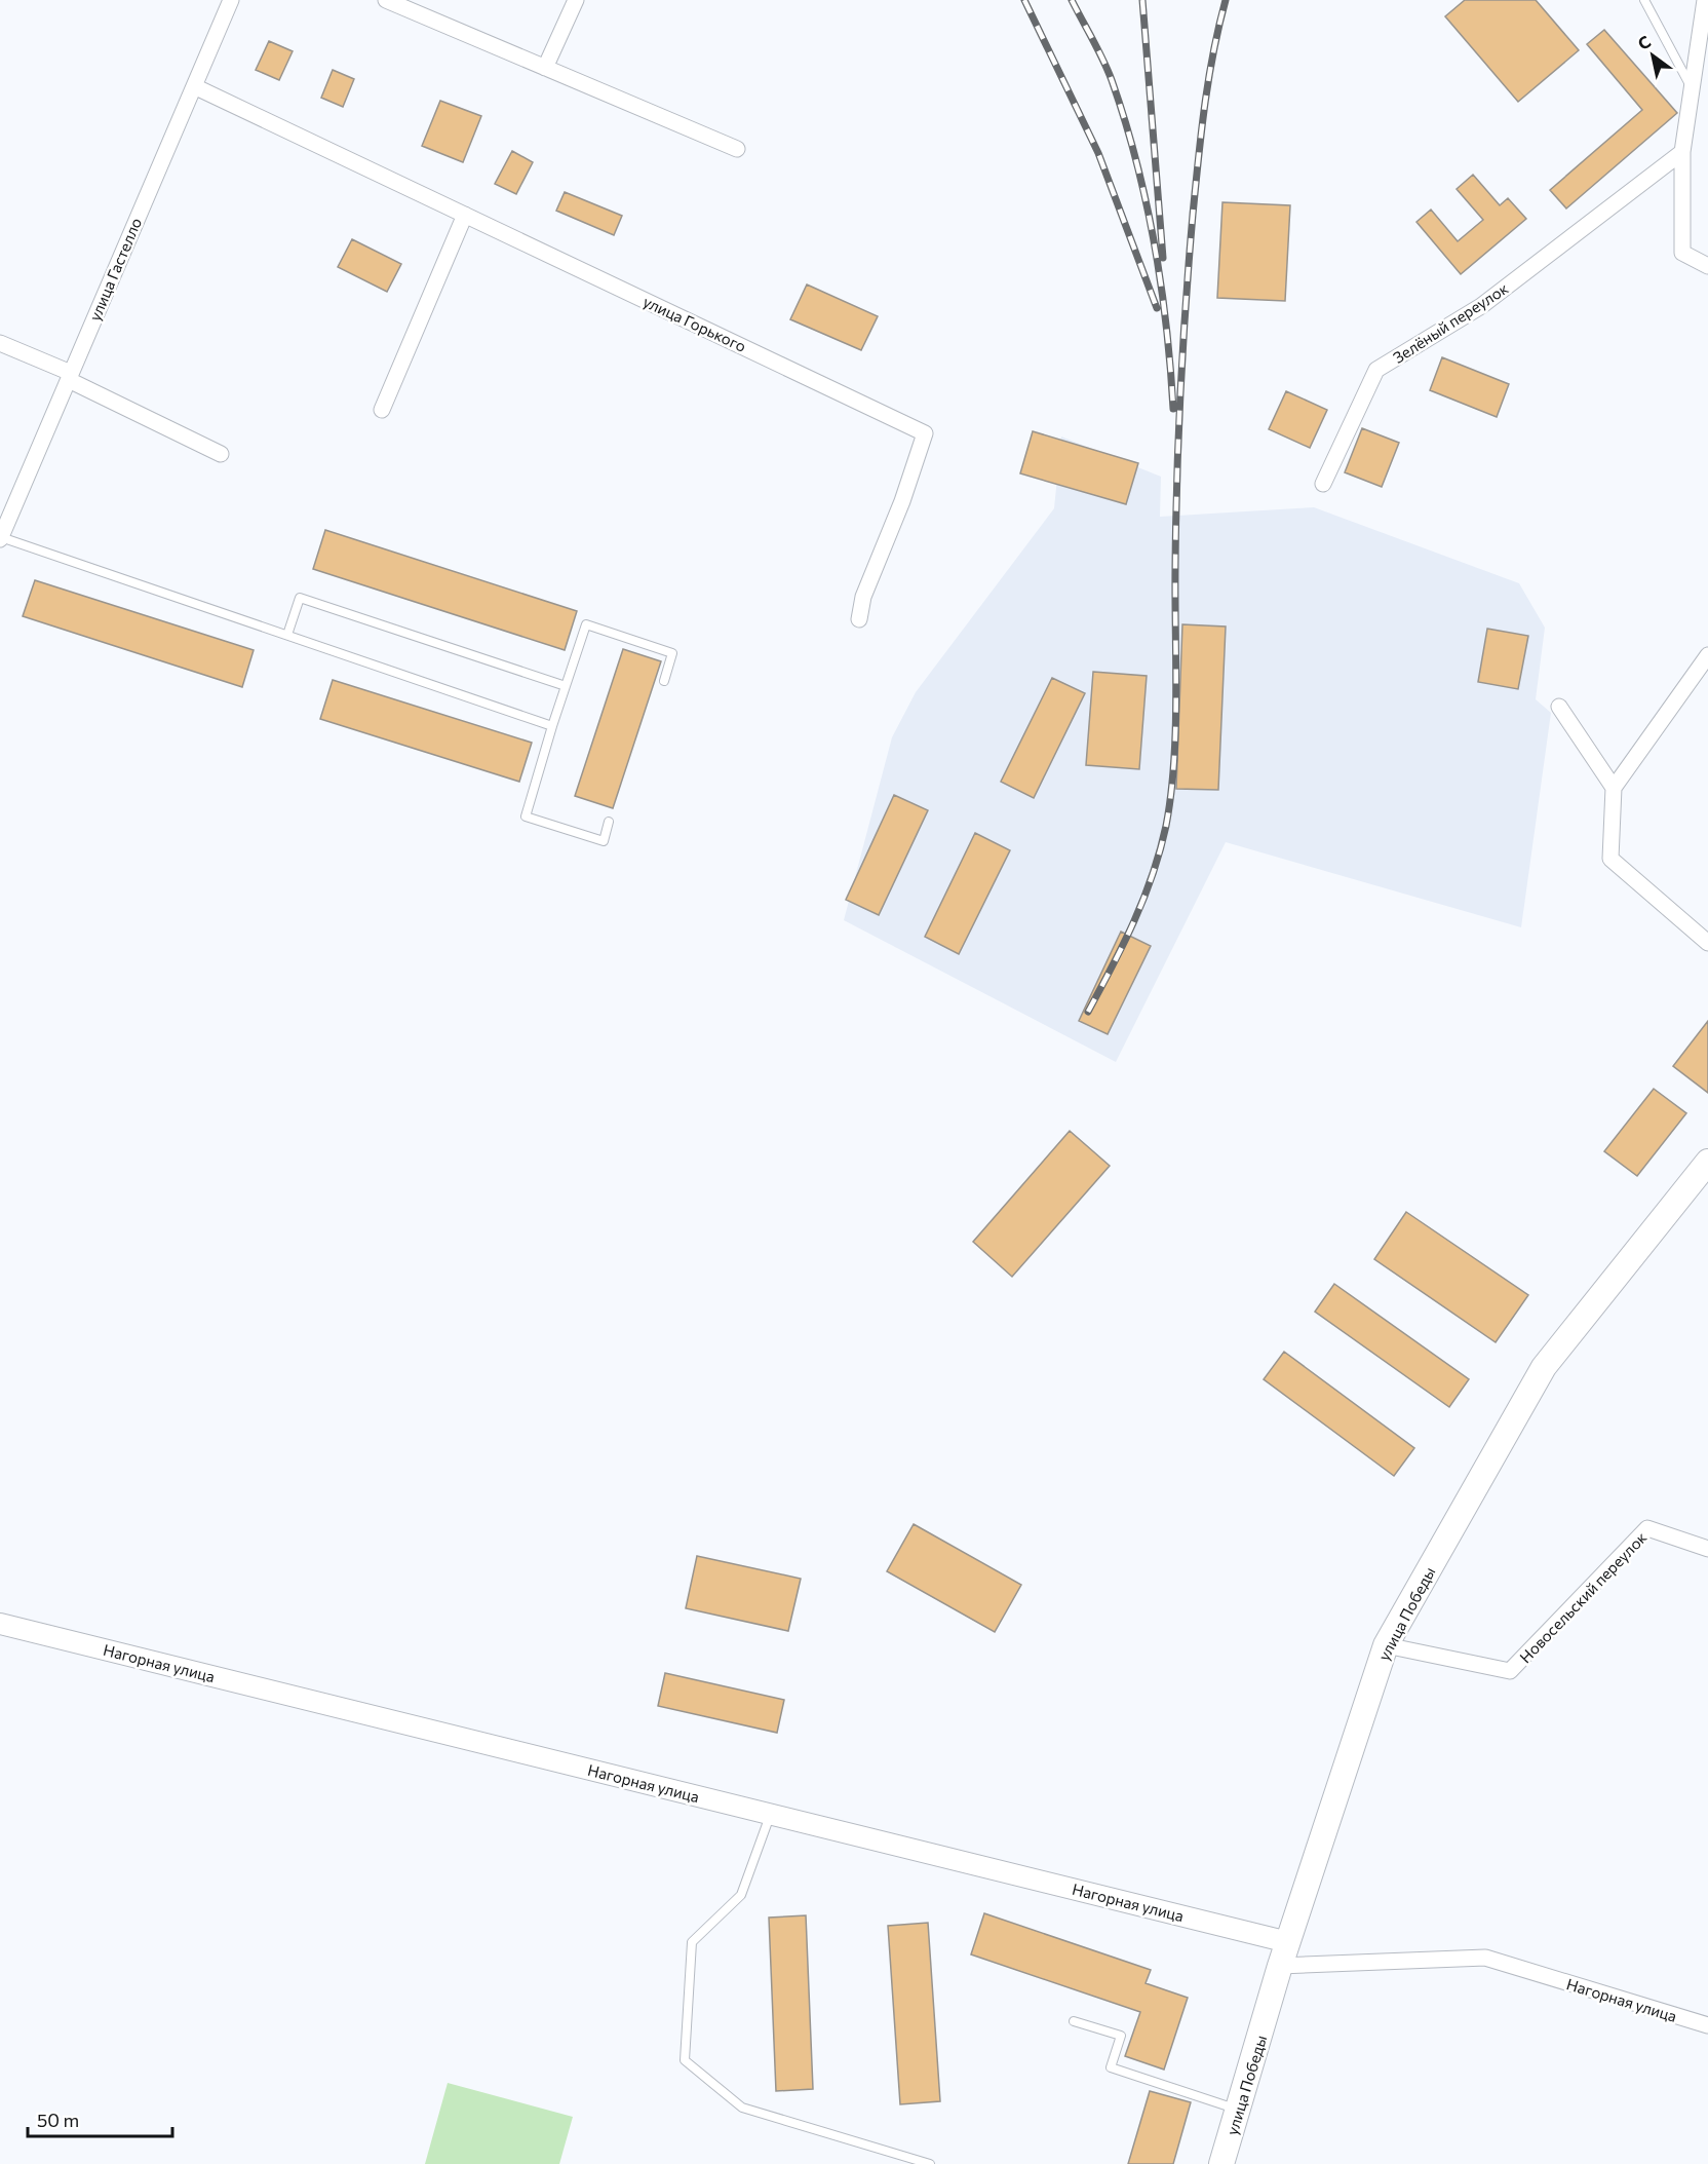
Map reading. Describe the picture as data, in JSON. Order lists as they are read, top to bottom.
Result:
{
  "streets": {
    "main road": ["улица Победы"],
    "street": [
      "улица Гастелло",
      "Зелёный переулок",
      "улица Горького",
      "Новосельский переулок",
      "Нагорная улица"
    ]
  },
  "crossings": [
    ["улица Гастелло", "улица Горького"],
    ["Новосельский переулок", "улица Победы"],
    ["улица Победы", "Нагорная улица"]
  ],
  "scale_bar": "50 m",
  "north": "top left"
}
